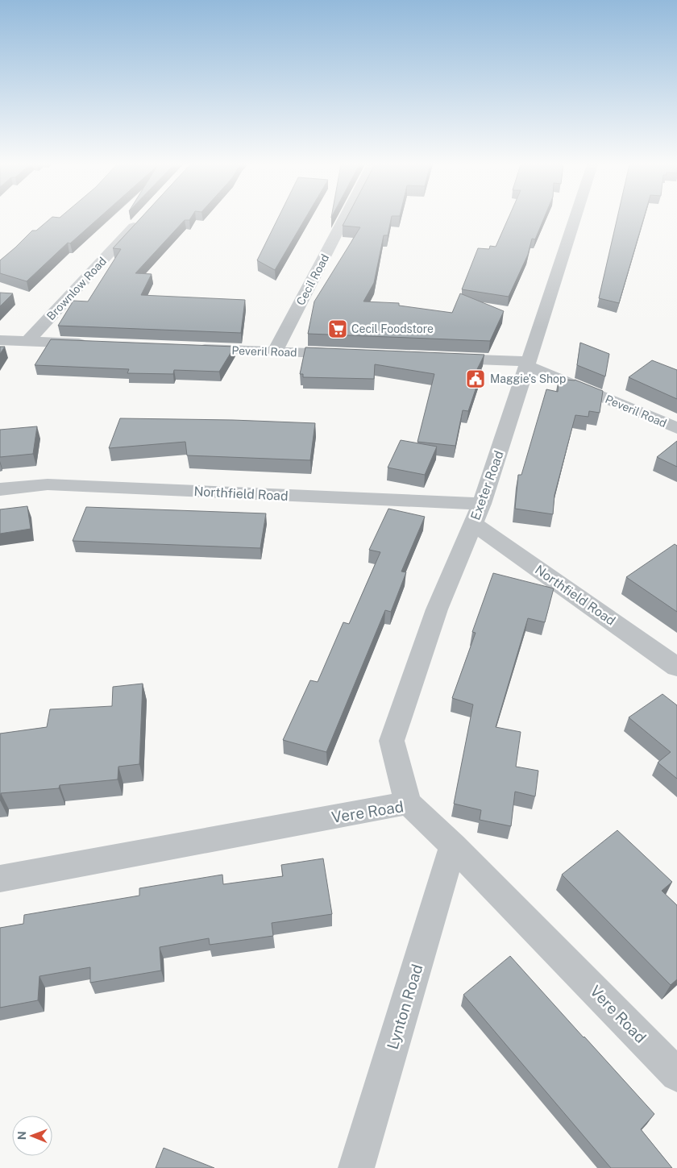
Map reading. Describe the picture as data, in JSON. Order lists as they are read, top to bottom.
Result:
{
  "streets": {
    "street": [
      "Cecil Road",
      "Brownlow Road",
      "Peveril Road",
      "Exeter Road",
      "Northfield Road",
      "Vere Road",
      "Lynton Road"
    ]
  },
  "crossings": [
    ["Cecil Road", "Peveril Road"],
    ["Peveril Road", "Exeter Road"],
    ["Exeter Road", "Northfield Road"],
    ["Exeter Road", "Vere Road"],
    ["Vere Road", "Lynton Road"]
  ],
  "places": {
    "supermarket": ["Cecil Foodstore"],
    "public building": ["Maggie's Shop"]
  },
  "north": "left"
}
